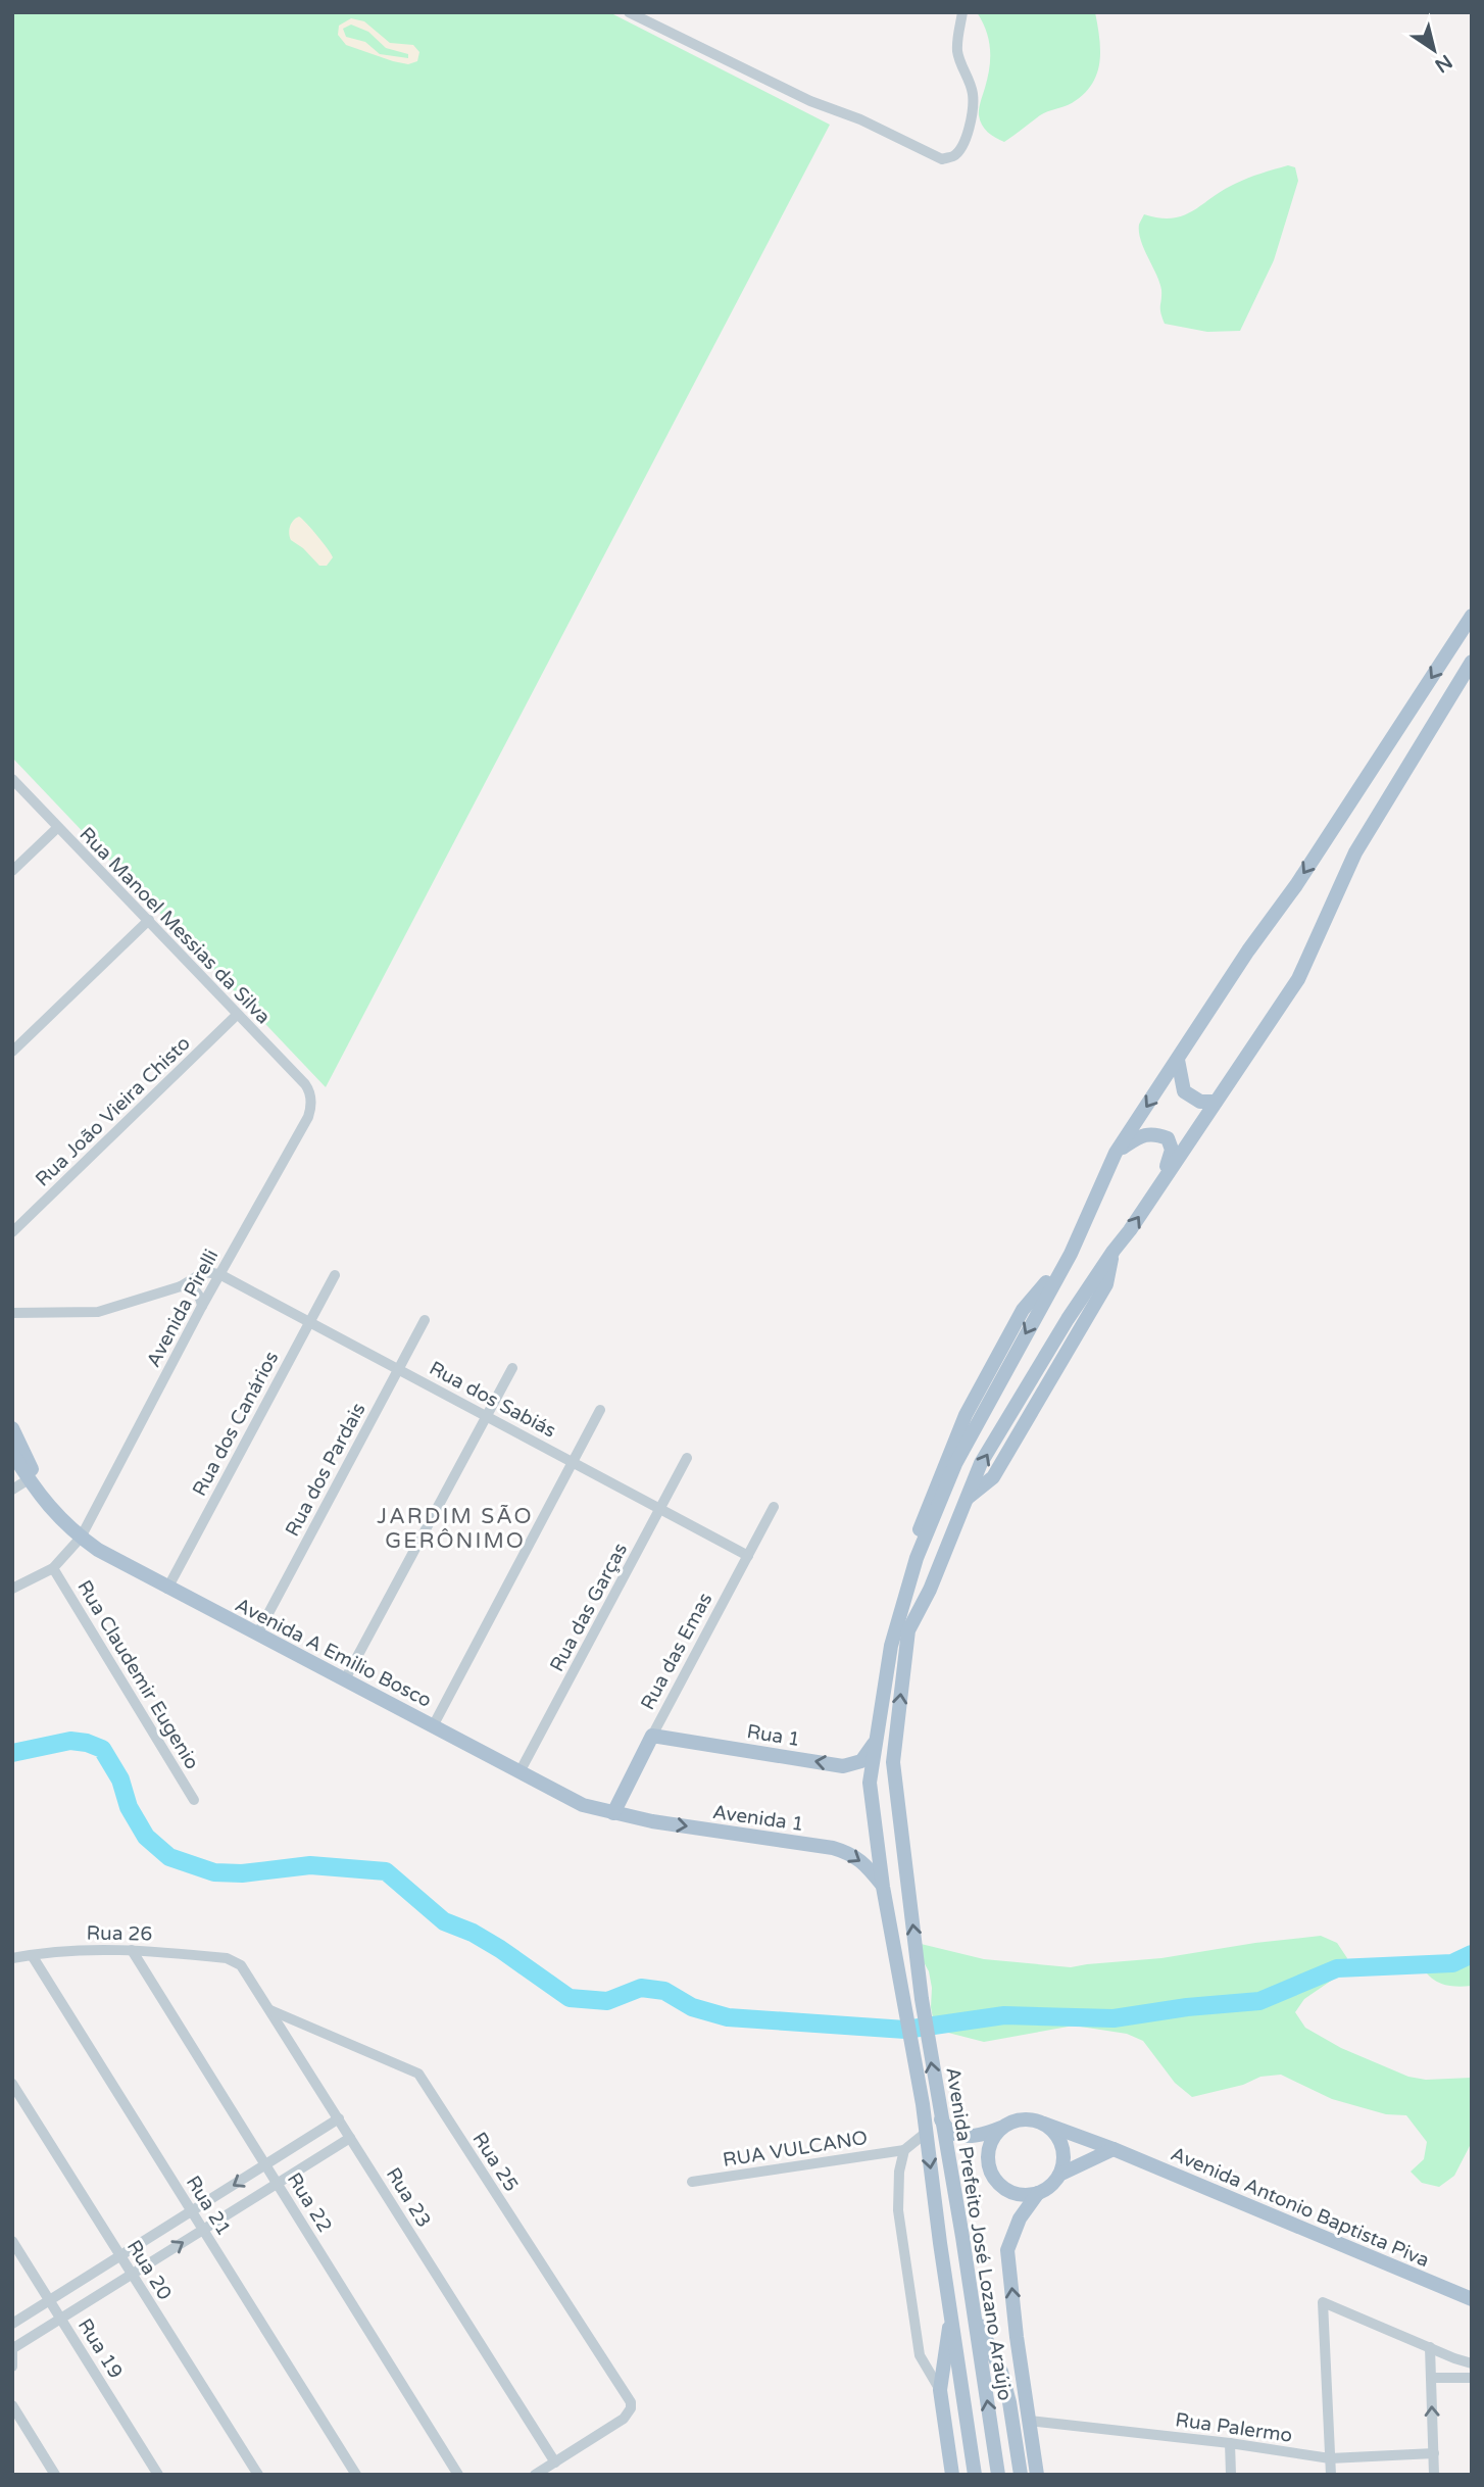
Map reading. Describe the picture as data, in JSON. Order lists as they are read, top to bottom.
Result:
{
  "streets": {
    "main road": [
      "Rua das Emas",
      "Avenida A Emilio Bosco",
      "Rua 1",
      "Avenida 1",
      "Avenida Antonio Baptista Piva",
      "Avenida Prefeito José Lozano Araújo"
    ],
    "street": [
      "Rua Manoel Messias da Silva",
      "Rua João Vieira Chisto",
      "Avenida Pirelli",
      "Rua dos Sabiás",
      "Rua dos Canários",
      "Rua dos Pardais",
      "Rua das Garças",
      "Rua Claudemir Eugenio",
      "Rua 26",
      "RUA VULCANO",
      "Rua 25",
      "Rua 23",
      "Rua 22",
      "Rua 21",
      "Rua 20",
      "Rua 19",
      "Rua Palermo"
    ]
  },
  "crossings": [
    ["Rua Manoel Messias da Silva", "Rua João Vieira Chisto"],
    ["Rua Manoel Messias da Silva", "Avenida Pirelli"],
    ["Avenida Pirelli", "Rua dos Sabiás"],
    ["Avenida Pirelli", "Avenida A Emilio Bosco"],
    ["Avenida Pirelli", "Rua Claudemir Eugenio"],
    ["Rua dos Sabiás", "Rua dos Canários"],
    ["Rua dos Sabiás", "Rua dos Pardais"],
    ["Rua dos Sabiás", "Rua das Garças"],
    ["Rua dos Sabiás", "Rua das Emas"],
    ["Rua dos Canários", "Avenida A Emilio Bosco"],
    ["Rua dos Pardais", "Avenida A Emilio Bosco"],
    ["Rua das Garças", "Avenida A Emilio Bosco"],
    ["Rua das Emas", "Avenida A Emilio Bosco"],
    ["Rua das Emas", "Rua 1"],
    ["Rua das Emas", "Avenida 1"],
    ["Avenida A Emilio Bosco", "Avenida 1"],
    ["Rua 1", "Avenida Prefeito José Lozano Araújo"],
    ["Avenida 1", "Avenida Prefeito José Lozano Araújo"],
    ["Rua 26", "Rua 23"],
    ["Rua 26", "Rua 22"],
    ["Rua 26", "Rua 21"],
    ["Rua 25", "Rua 23"],
    ["Avenida Antonio Baptista Piva", "Avenida Prefeito José Lozano Araújo"]
  ],
  "one_way": ["Rua 1", "Avenida 1"],
  "districts": ["JARDIM SÃO GERÔNIMO"],
  "north": "bottom right"
}
